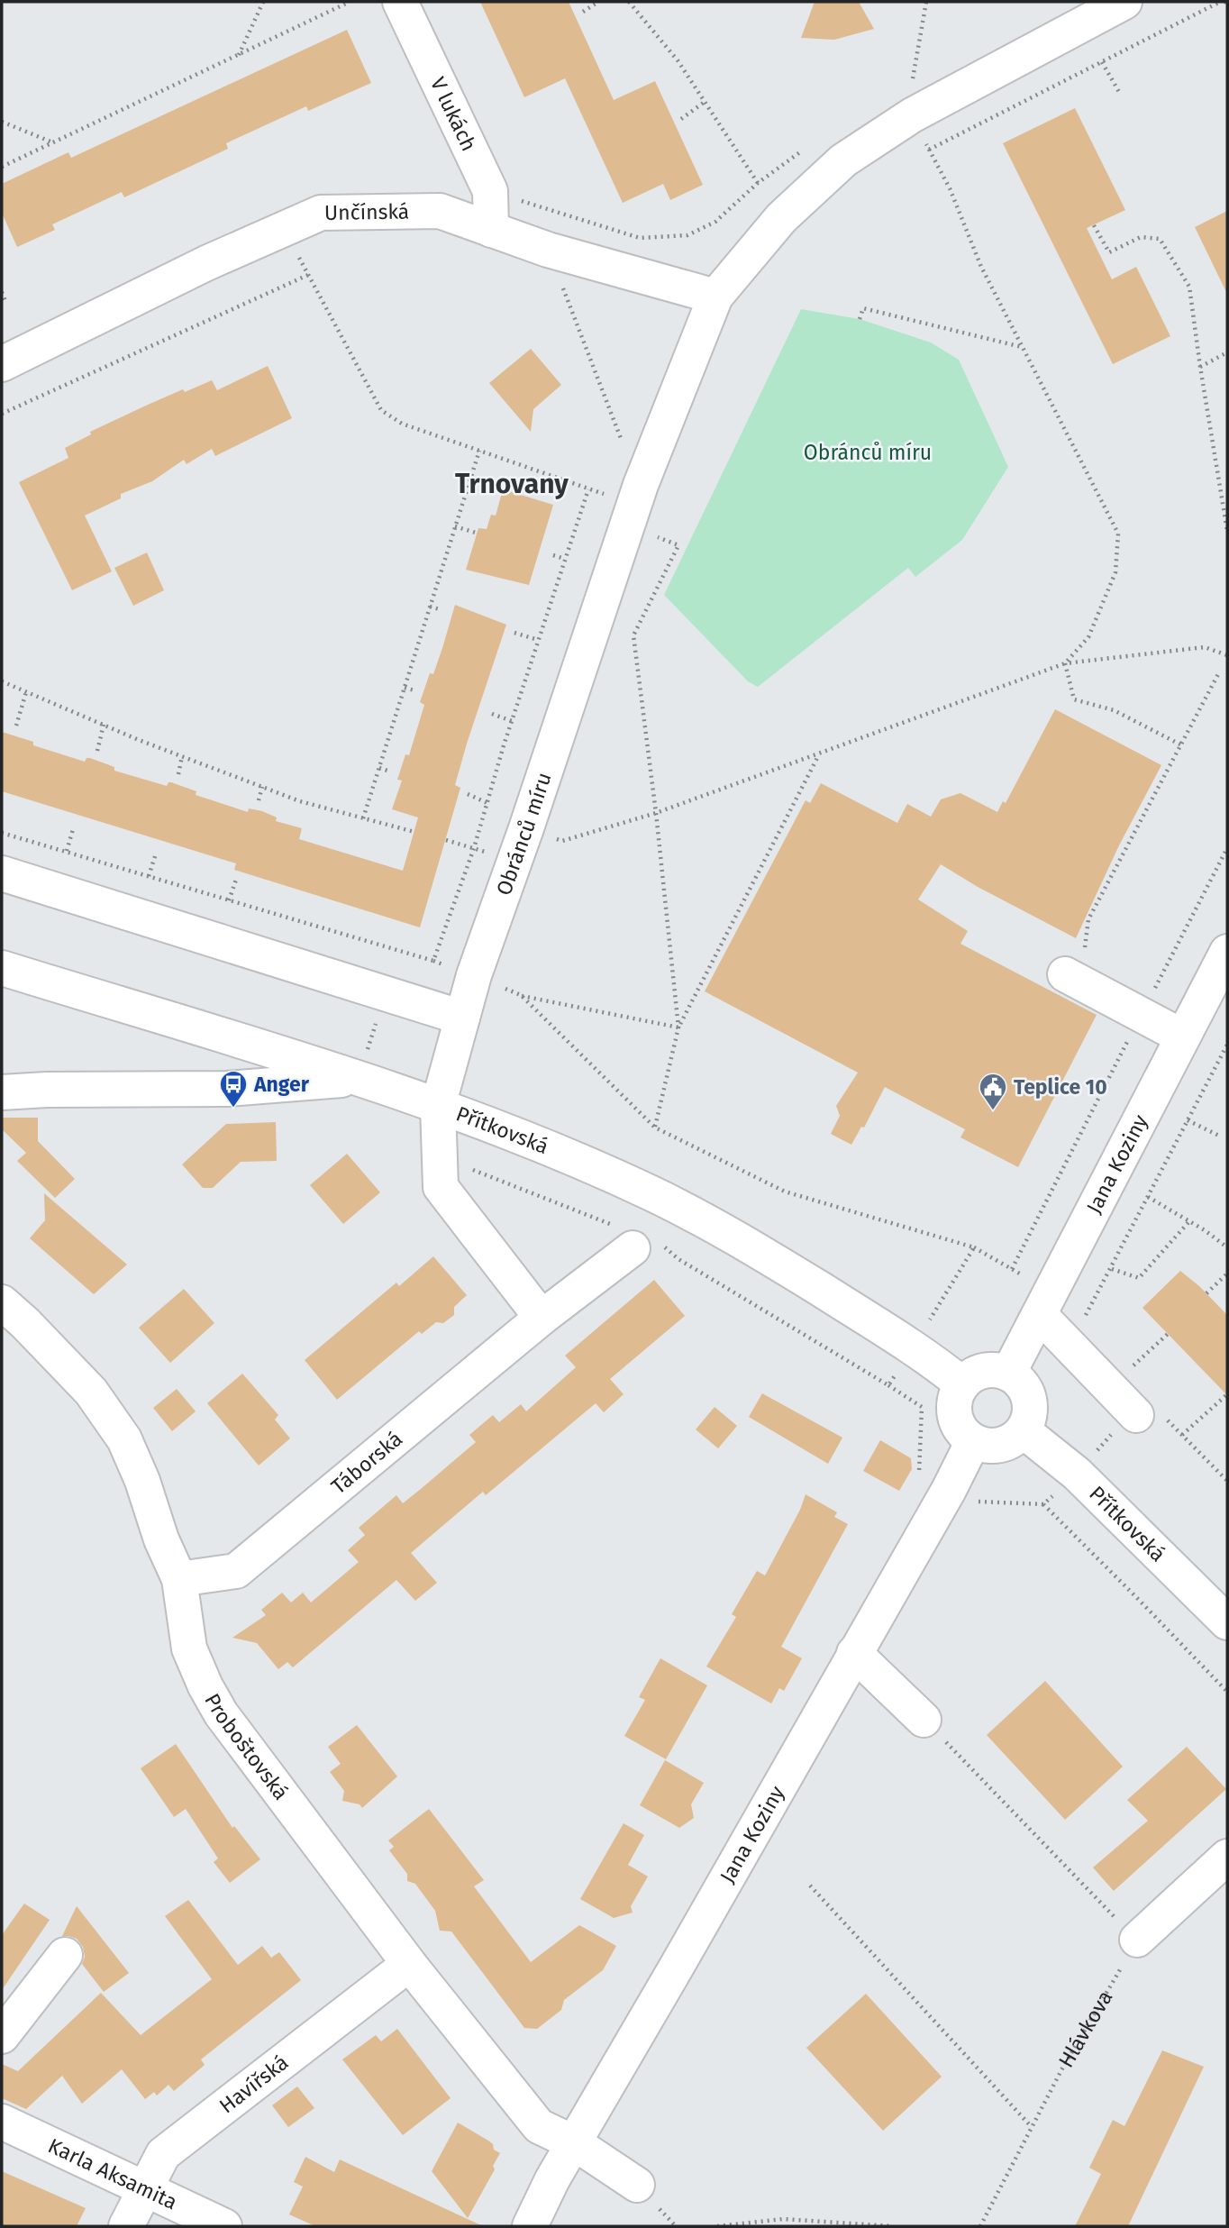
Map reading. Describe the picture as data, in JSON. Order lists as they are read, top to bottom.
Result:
{
  "streets": {
    "street": [
      "V lukách",
      "Unčínská",
      "Obránců míru",
      "Přítkovská",
      "Jana Koziny",
      "Táborská",
      "Proboštovská",
      "Havířská",
      "Karla Aksamita"
    ],
    "path": ["Hlávkova"]
  },
  "crossings": [
    ["V lukách", "Unčínská"],
    ["Unčínská", "Obránců míru"],
    ["Obránců míru", "Přítkovská"],
    ["Přítkovská", "Jana Koziny"],
    ["Jana Koziny", "Proboštovská"],
    ["Táborská", "Proboštovská"],
    ["Proboštovská", "Havířská"],
    ["Havířská", "Karla Aksamita"]
  ],
  "districts": ["Trnovany"],
  "parks": ["Obránců míru"],
  "places": {
    "bus stop": ["Anger"],
    "public building": ["Teplice 10"]
  }
}
